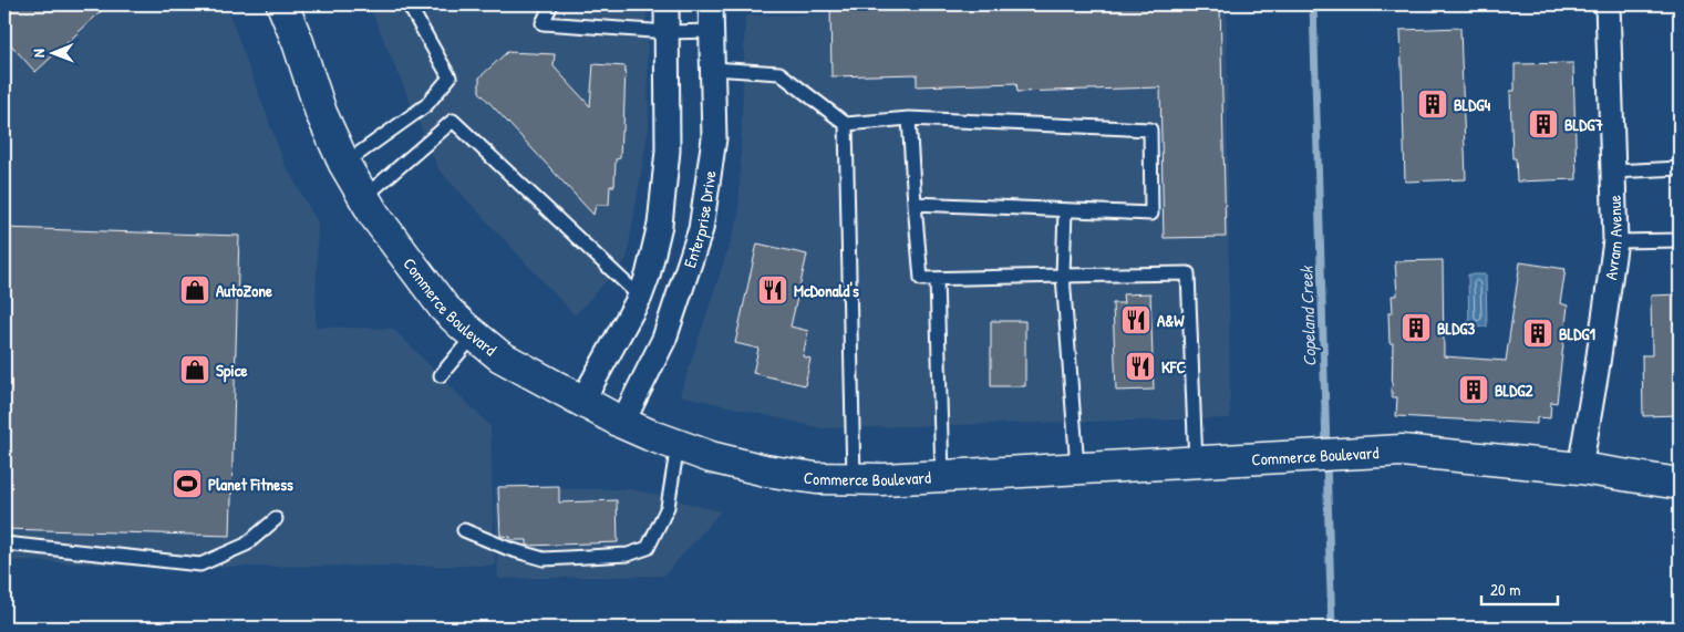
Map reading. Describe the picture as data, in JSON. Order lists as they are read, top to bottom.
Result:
{
  "streets": {
    "street": ["Enterprise Drive", "Avram Avenue", "Commerce Boulevard"]
  },
  "crossings": [
    ["Enterprise Drive", "Commerce Boulevard"],
    ["Avram Avenue", "Commerce Boulevard"]
  ],
  "water": ["Copeland Creek"],
  "places": {
    "building": [
      "BLDG4",
      "BLDG7",
      "BLDG3",
      "BLDG1",
      "BLDG2"
    ],
    "shop": ["AutoZone", "Spice"],
    "restaurant": ["McDonald's", "A&W", "KFC"],
    "sports": ["Planet Fitness"]
  },
  "scale_bar": "20 m",
  "north": "left"
}
